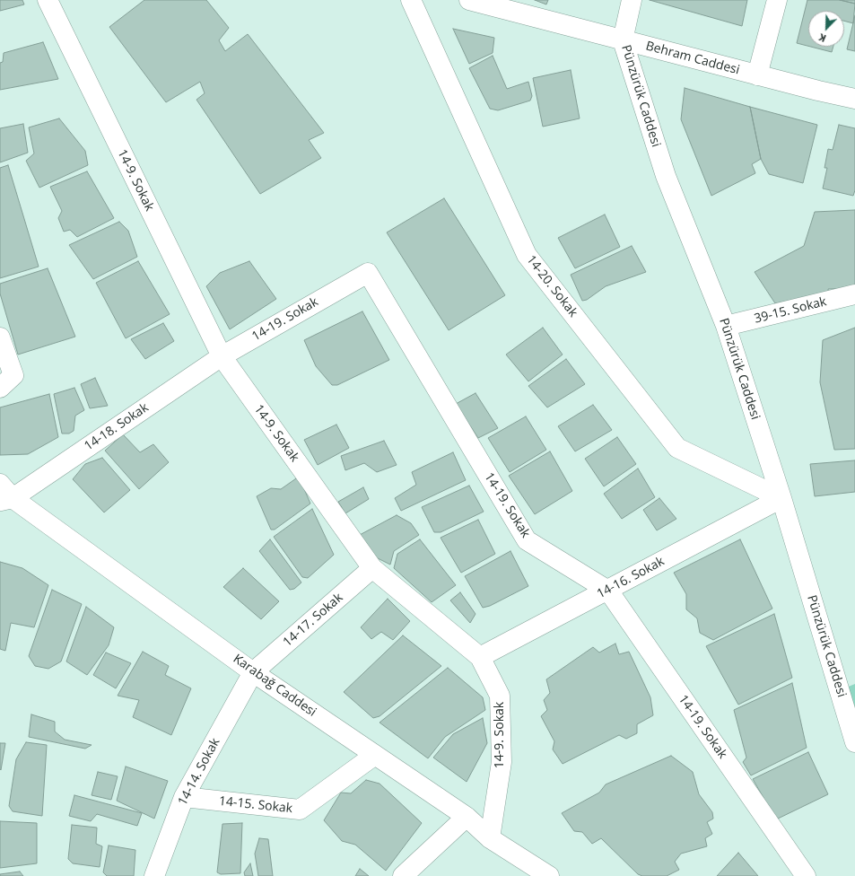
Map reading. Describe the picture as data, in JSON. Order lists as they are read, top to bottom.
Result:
{
  "streets": {
    "street": [
      "Behram Caddesi",
      "Pünzürük Caddesi",
      "14-9. Sokak",
      "14-20. Sokak",
      "39-15. Sokak",
      "14-19. Sokak",
      "14-18. Sokak",
      "14-16. Sokak",
      "14-17. Sokak",
      "Karabağ Caddesi",
      "14-14. Sokak",
      "14-15. Sokak"
    ]
  },
  "crossings": [
    ["Behram Caddesi", "Pünzürük Caddesi"],
    ["Pünzürük Caddesi", "14-20. Sokak"],
    ["Pünzürük Caddesi", "39-15. Sokak"],
    ["Pünzürük Caddesi", "14-16. Sokak"],
    ["14-9. Sokak", "14-19. Sokak"],
    ["14-9. Sokak", "14-18. Sokak"],
    ["14-9. Sokak", "14-16. Sokak"],
    ["14-9. Sokak", "14-17. Sokak"],
    ["14-9. Sokak", "Karabağ Caddesi"],
    ["14-20. Sokak", "14-16. Sokak"],
    ["14-19. Sokak", "14-18. Sokak"],
    ["14-19. Sokak", "14-16. Sokak"],
    ["14-18. Sokak", "Karabağ Caddesi"],
    ["14-17. Sokak", "Karabağ Caddesi"],
    ["14-17. Sokak", "14-14. Sokak"],
    ["Karabağ Caddesi", "14-14. Sokak"],
    ["Karabağ Caddesi", "14-15. Sokak"],
    ["14-14. Sokak", "14-15. Sokak"]
  ],
  "north": "bottom left"
}
